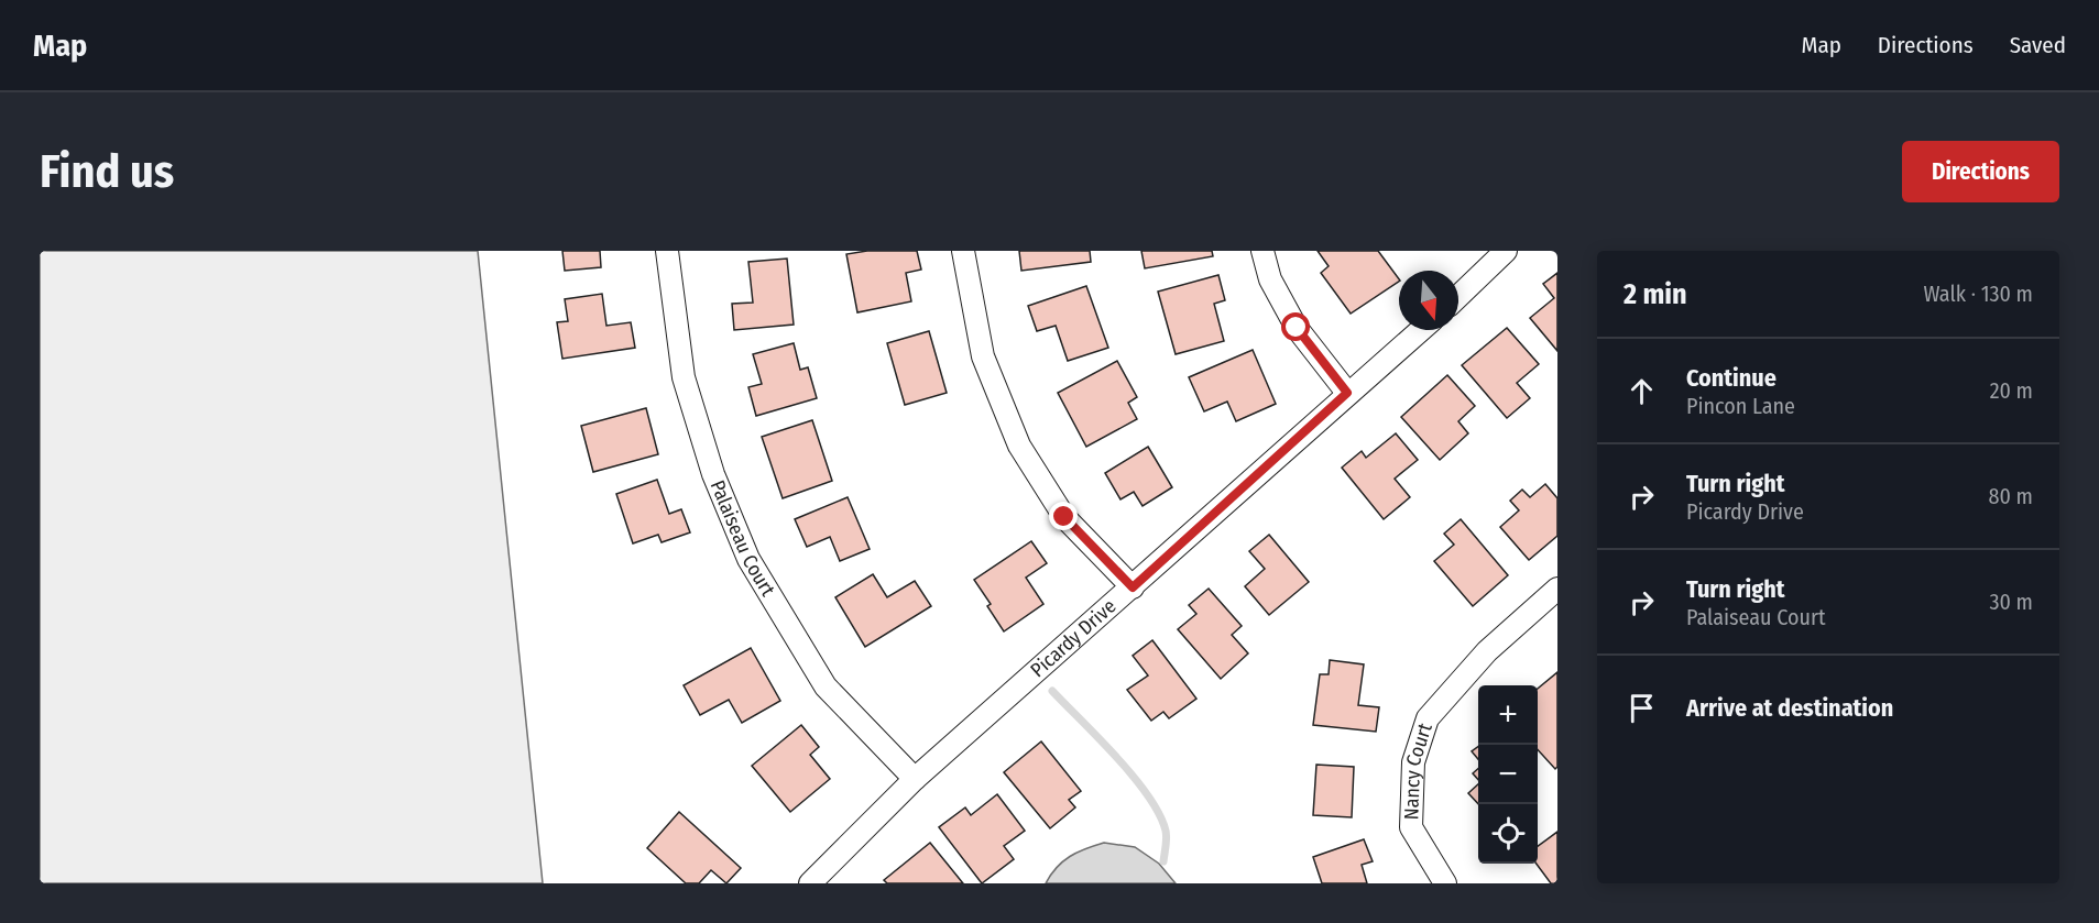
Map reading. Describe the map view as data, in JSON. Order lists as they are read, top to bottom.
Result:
{
  "streets": {
    "street": ["Palaiseau Court", "Picardy Drive", "Nancy Court"]
  },
  "crossings": [
    ["Palaiseau Court", "Picardy Drive"]
  ],
  "north": "bottom",
  "page": {
    "header": "Map",
    "nav": ["Map", "Directions", "Saved"],
    "buttons": "Directions",
    "title": "Find us",
    "heading": ["2 min", "Walk · 130 m"],
    "list": [
      ["Continue", "Pincon Lane", "20 m"],
      ["Turn right", "Picardy Drive", "80 m"],
      ["Turn right", "Palaiseau Court", "30 m"],
      "Arrive at destination"
    ],
    "map_buttons": ["+", "−"]
  }
}
